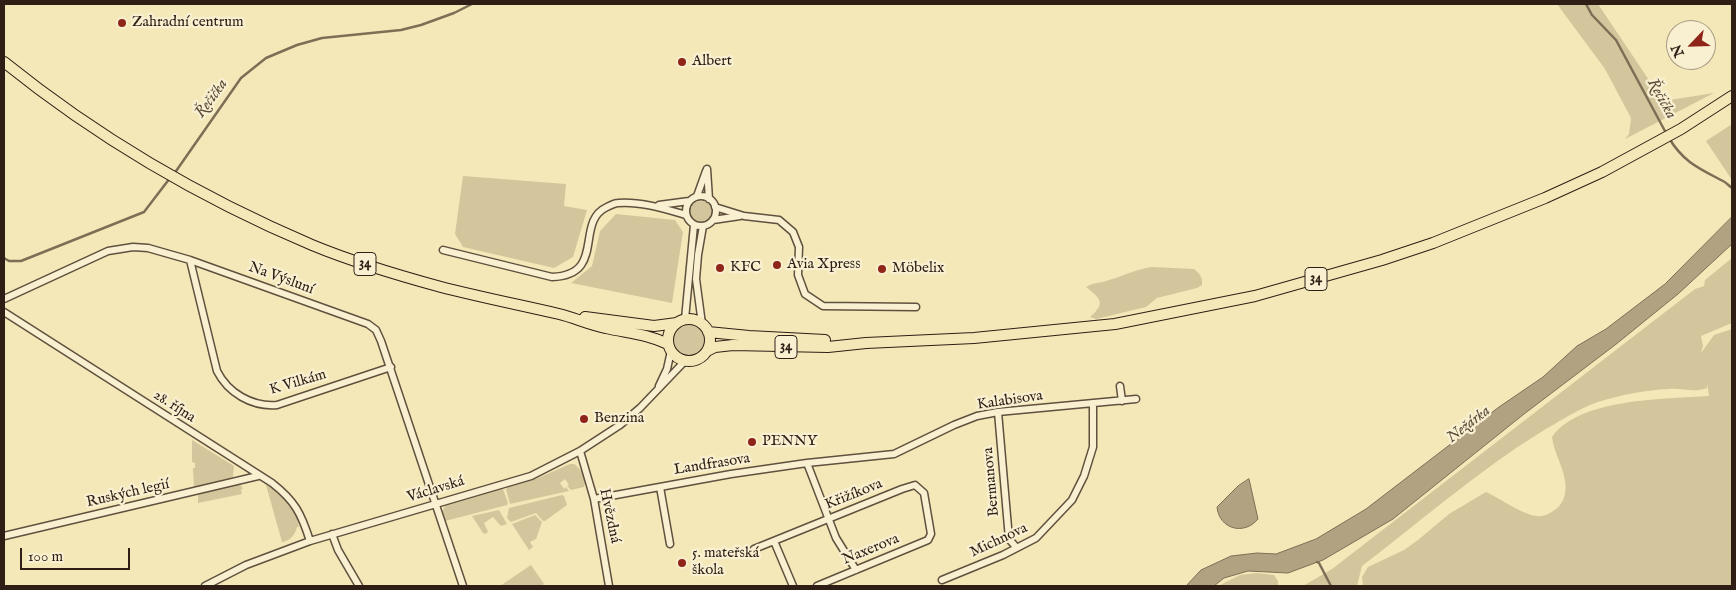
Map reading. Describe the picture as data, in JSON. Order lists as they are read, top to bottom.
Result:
{
  "streets": {
    "main road": ["34"],
    "street": [
      "Na Výsluní",
      "K Vilkám",
      "Kalabisova",
      "28. října",
      "Landfrasova",
      "Bermanova",
      "Václavská",
      "Ruských legií",
      "Křižíkova",
      "Hvězdná",
      "Michnova",
      "Naxerova"
    ]
  },
  "crossings": [
    ["34", "Václavská"],
    ["Na Výsluní", "K Vilkám"],
    ["Na Výsluní", "Václavská"],
    ["Kalabisova", "Landfrasova"],
    ["Kalabisova", "Bermanova"],
    ["Kalabisova", "Michnova"],
    ["28. října", "Václavská"],
    ["28. října", "Ruských legií"],
    ["Landfrasova", "Hvězdná"],
    ["Bermanova", "Michnova"],
    ["Václavská", "Hvězdná"],
    ["Křižíkova", "Naxerova"]
  ],
  "water": ["Řečička", "Nežárka"],
  "places": [
    "Zahradní centrum",
    "Albert",
    "Avia Xpress",
    "KFC",
    "Möbelix",
    "Benzina",
    "PENNY",
    "5. mateřská škola"
  ],
  "scale_bar": "100 m",
  "north": "bottom left"
}
